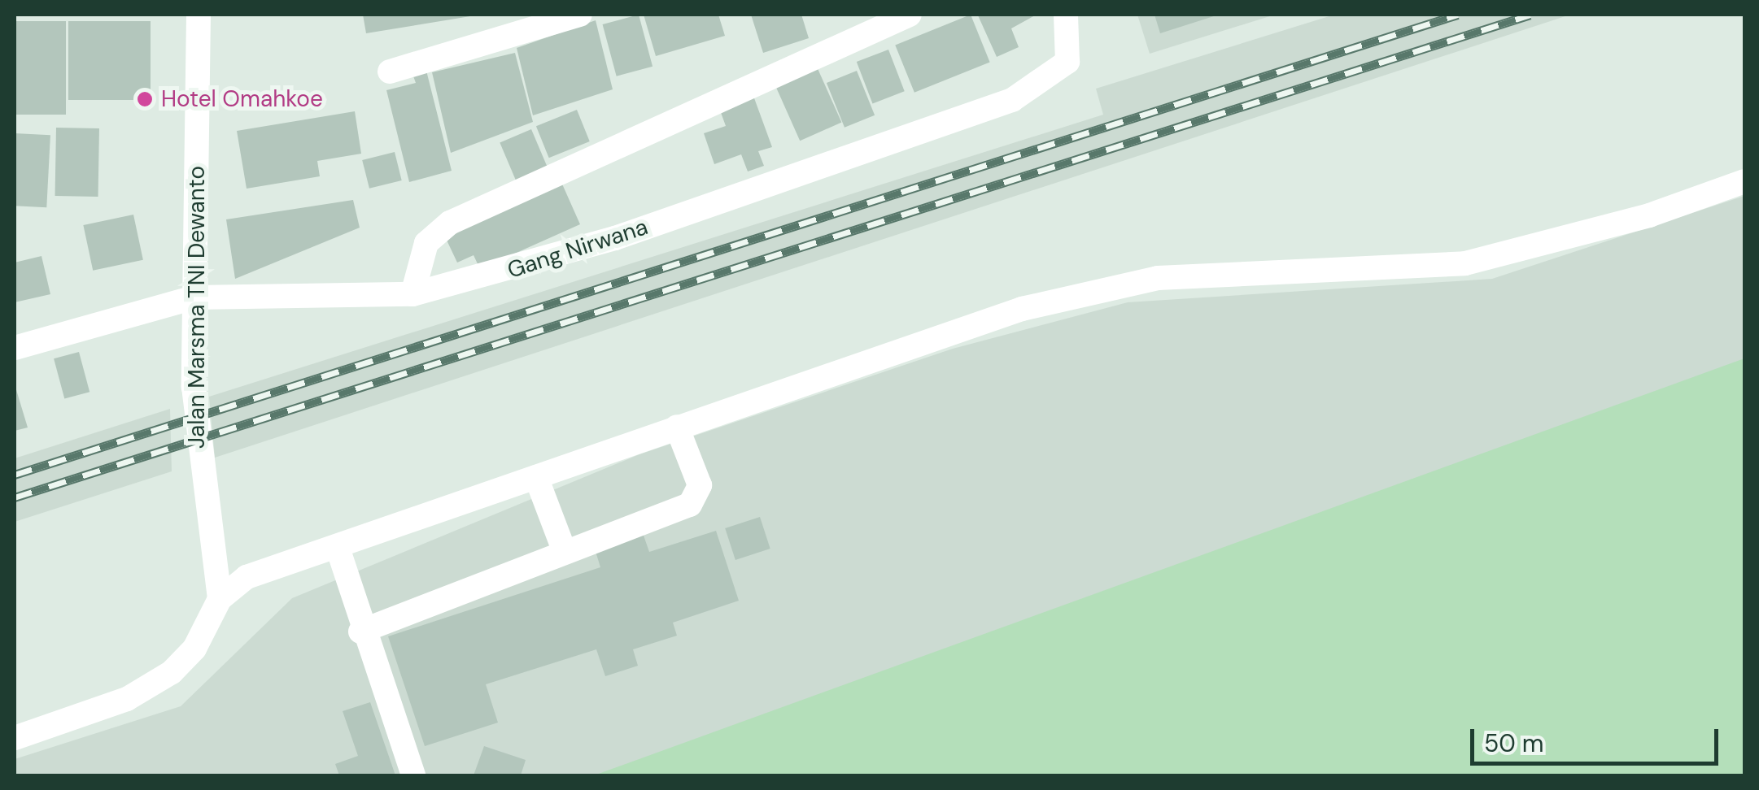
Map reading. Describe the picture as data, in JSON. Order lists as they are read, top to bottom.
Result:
{
  "streets": {
    "street": ["Gang Nirwana", "Jalan Marsma TNI Dewanto"]
  },
  "crossings": [
    ["Gang Nirwana", "Jalan Marsma TNI Dewanto"]
  ],
  "places": ["Hotel Omahkoe"],
  "scale_bar": "50 m"
}
